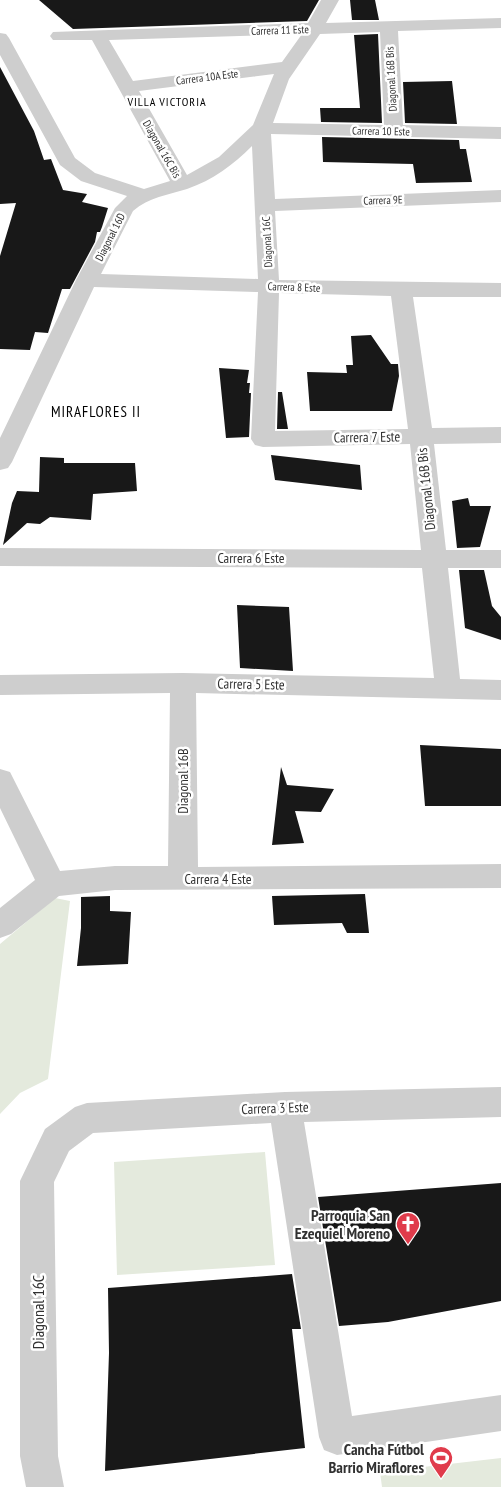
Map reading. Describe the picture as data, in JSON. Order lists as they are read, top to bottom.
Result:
{
  "streets": {
    "street": [
      "Carrera 11 Este",
      "Carrera 10A Este",
      "Diagonal 16B Bis",
      "Carrera 10 Este",
      "Diagonal 16C Bis",
      "Carrera 9E",
      "Diagonal 16D",
      "Diagonal 16C",
      "Carrera 8 Este",
      "Carrera 7 Este",
      "Carrera 6 Este",
      "Carrera 5 Este",
      "Diagonal 16B",
      "Carrera 4 Este",
      "Carrera 3 Este"
    ]
  },
  "crossings": [
    ["Carrera 11 Este", "Diagonal 16B Bis"],
    ["Carrera 11 Este", "Diagonal 16C Bis"],
    ["Carrera 10A Este", "Diagonal 16C Bis"],
    ["Carrera 10A Este", "Diagonal 16C"],
    ["Diagonal 16B Bis", "Carrera 10 Este"],
    ["Diagonal 16B Bis", "Carrera 8 Este"],
    ["Diagonal 16B Bis", "Carrera 7 Este"],
    ["Diagonal 16B Bis", "Carrera 6 Este"],
    ["Diagonal 16B Bis", "Carrera 5 Este"],
    ["Carrera 10 Este", "Diagonal 16C"],
    ["Carrera 9E", "Diagonal 16C"],
    ["Diagonal 16D", "Carrera 8 Este"],
    ["Diagonal 16C", "Carrera 8 Este"],
    ["Diagonal 16C", "Carrera 7 Este"],
    ["Diagonal 16C", "Carrera 3 Este"],
    ["Carrera 5 Este", "Diagonal 16B"],
    ["Diagonal 16B", "Carrera 4 Este"]
  ],
  "districts": ["VILLA VICTORIA", "MIRAFLORES II"],
  "places": {
    "church": ["Parroquia San Ezequiel Moreno"],
    "sports": ["Cancha Fútbol Barrio Miraflores"]
  }
}
